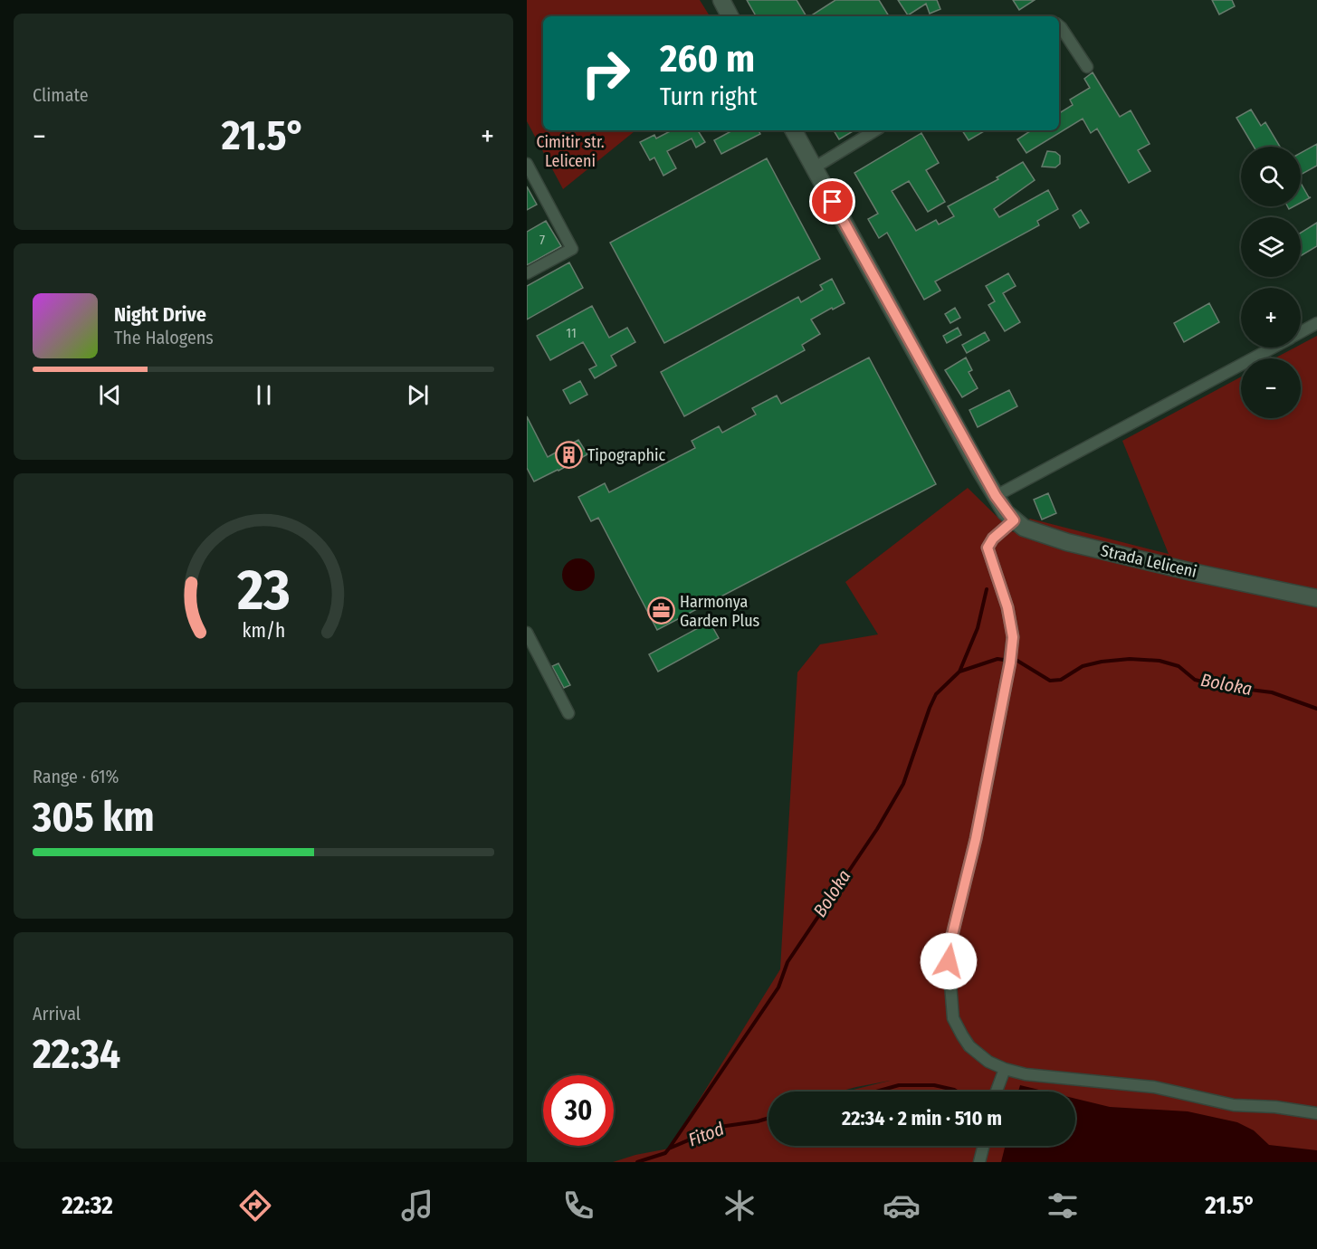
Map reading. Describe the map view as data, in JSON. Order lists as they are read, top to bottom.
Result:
{
  "streets": {
    "main road": ["Strada Leliceni"]
  },
  "water": ["Boloka", "Fitod"],
  "parks": ["Cimitir str. Leliceni"],
  "places": {
    "building": ["Tipographic"],
    "office": ["Harmonya Garden Plus"]
  },
  "house_numbers": ["7", "11"],
  "page": {
    "tile": [
      "Climate",
      ["Range · 61%", "305 km"],
      ["Arrival", "22:34"]
    ],
    "turn": ["260 m", "Turn right"],
    "heat": ["−", "21.5°", "+"],
    "map_buttons": ["+", "−"],
    "song": ["Night Drive", "The Halogens"],
    "limit": "30",
    "trip": "22:34 · 2 min · 510 m",
    "tabs": ["22:32", "21.5°"],
    "gauge": ["23", "km/h"]
  }
}
